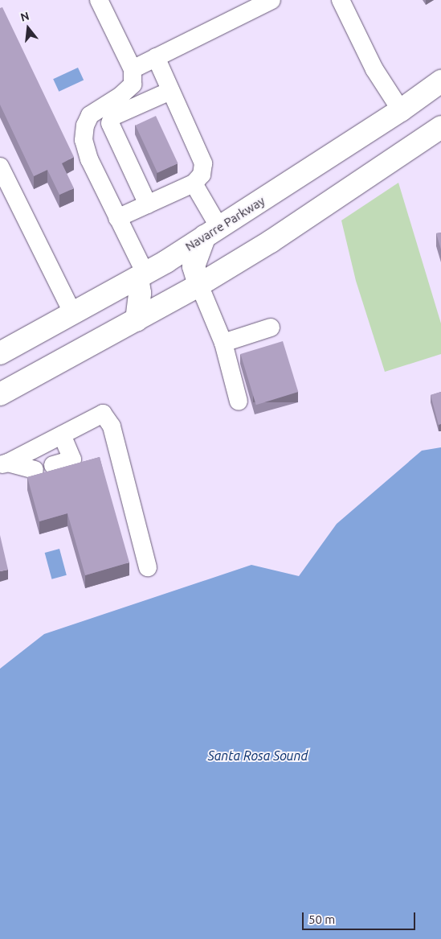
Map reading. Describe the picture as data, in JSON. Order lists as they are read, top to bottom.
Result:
{
  "streets": {
    "highway": ["Navarre Parkway"]
  },
  "water": ["Santa Rosa Sound"],
  "scale_bar": "50 m",
  "north": "top"
}
